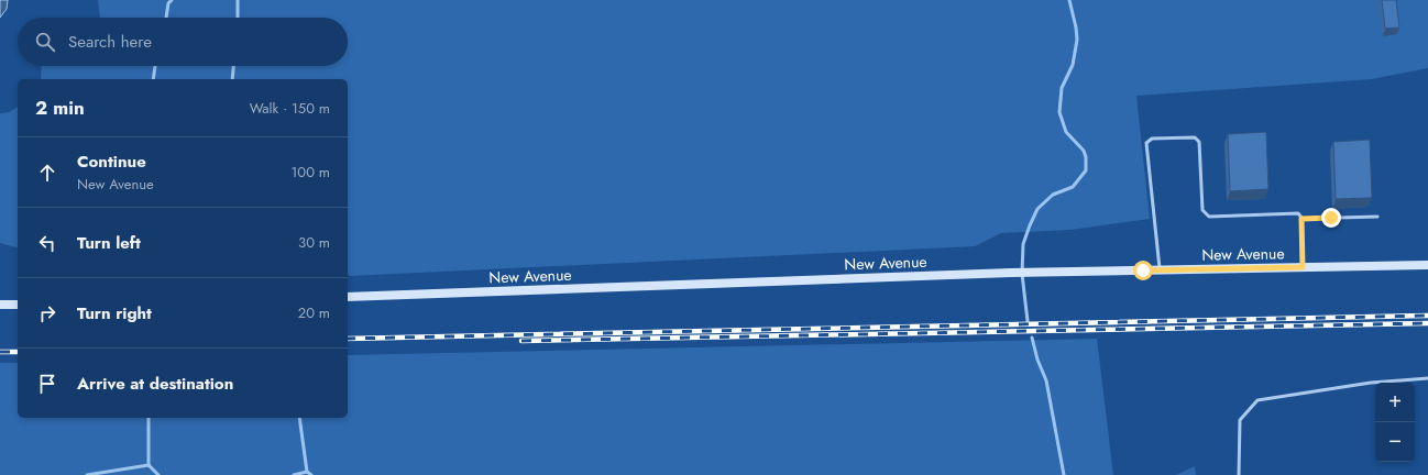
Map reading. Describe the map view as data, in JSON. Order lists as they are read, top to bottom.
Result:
{
  "streets": {
    "main road": ["New Avenue"]
  },
  "page": {
    "search": "Search here",
    "heading": ["2 min", "Walk · 150 m"],
    "list": [
      ["Continue", "New Avenue", "100 m"],
      ["Turn left", "30 m"],
      ["Turn right", "20 m"],
      "Arrive at destination"
    ],
    "map_buttons": ["+", "−"]
  }
}
